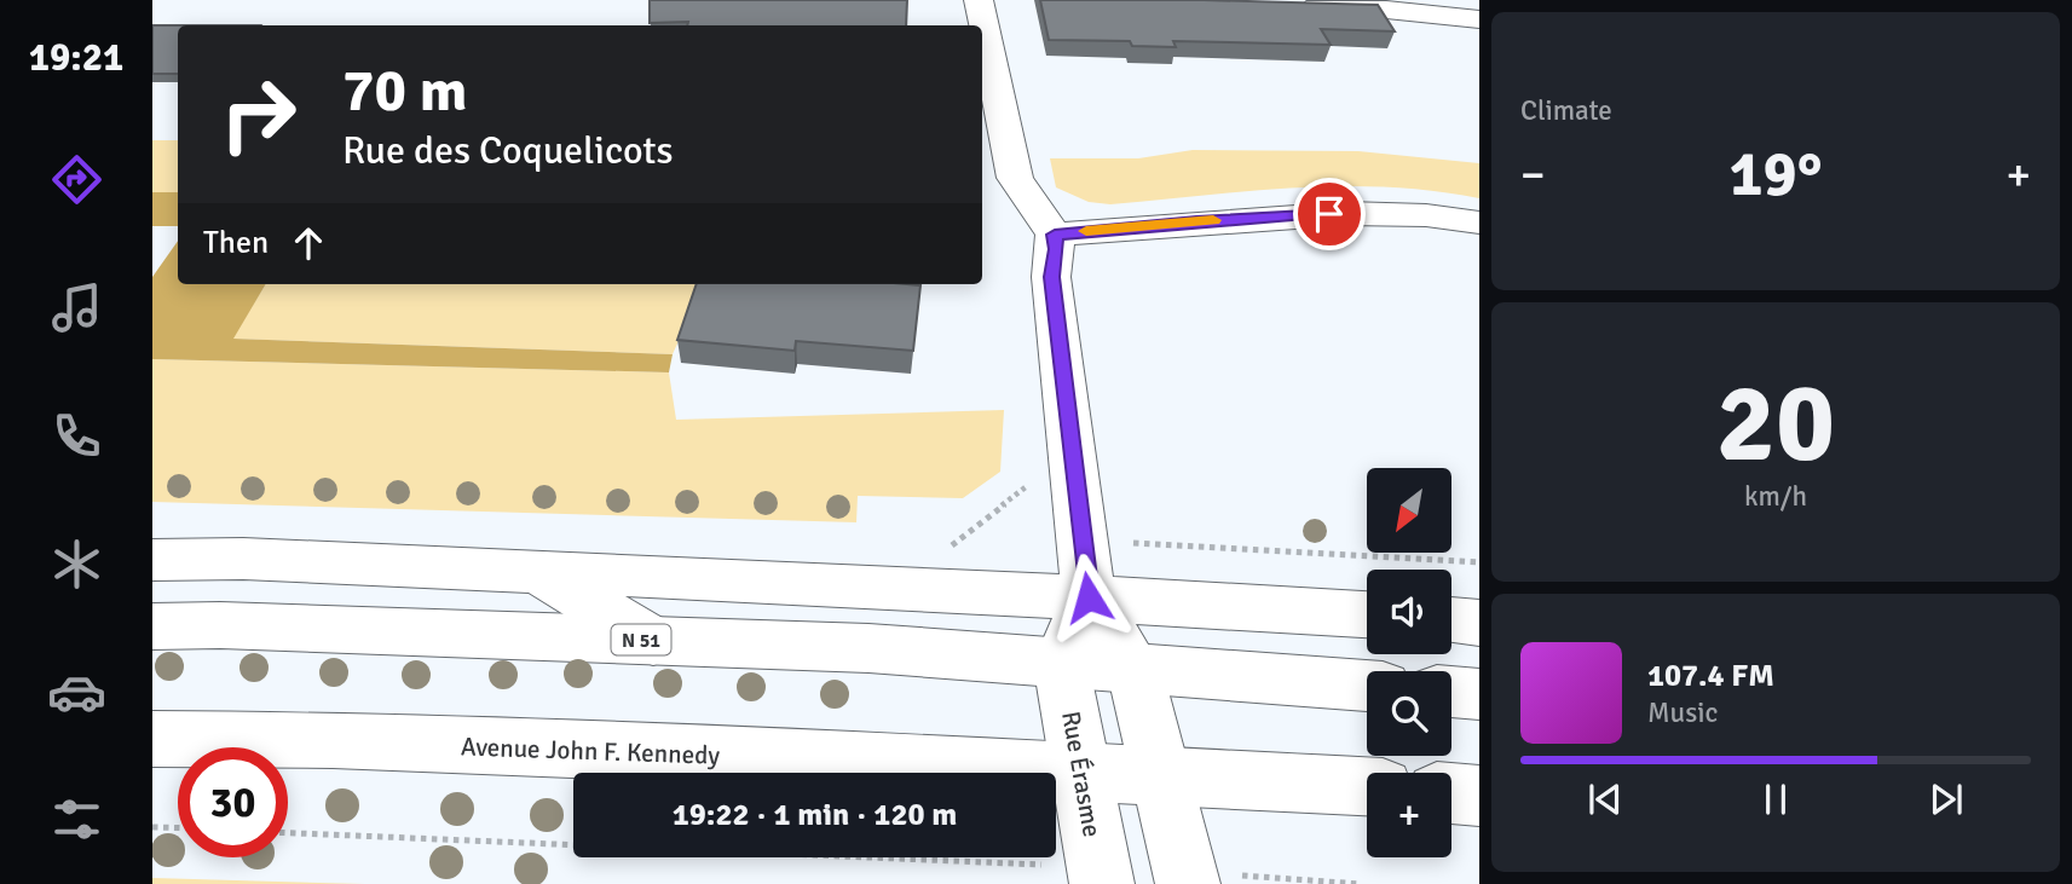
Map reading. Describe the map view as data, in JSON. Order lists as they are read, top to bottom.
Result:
{
  "streets": {
    "street": ["N 51", "Avenue John F. Kennedy", "Rue Érasme"]
  },
  "crossings": [
    ["N 51", "Rue Érasme"],
    ["Avenue John F. Kennedy", "Rue Érasme"]
  ],
  "north": "bottom left",
  "page": {
    "tabs": "19:21",
    "tile": [
      "Climate",
      ["20", "km/h"]
    ],
    "turn": ["70 m", "Rue des Coquelicots"],
    "heat": ["−", "19°", "+"],
    "then": "Then",
    "map_buttons": "+",
    "song": ["107.4 FM", "Music"],
    "limit": "30",
    "trip": "19:22 · 1 min · 120 m"
  }
}
